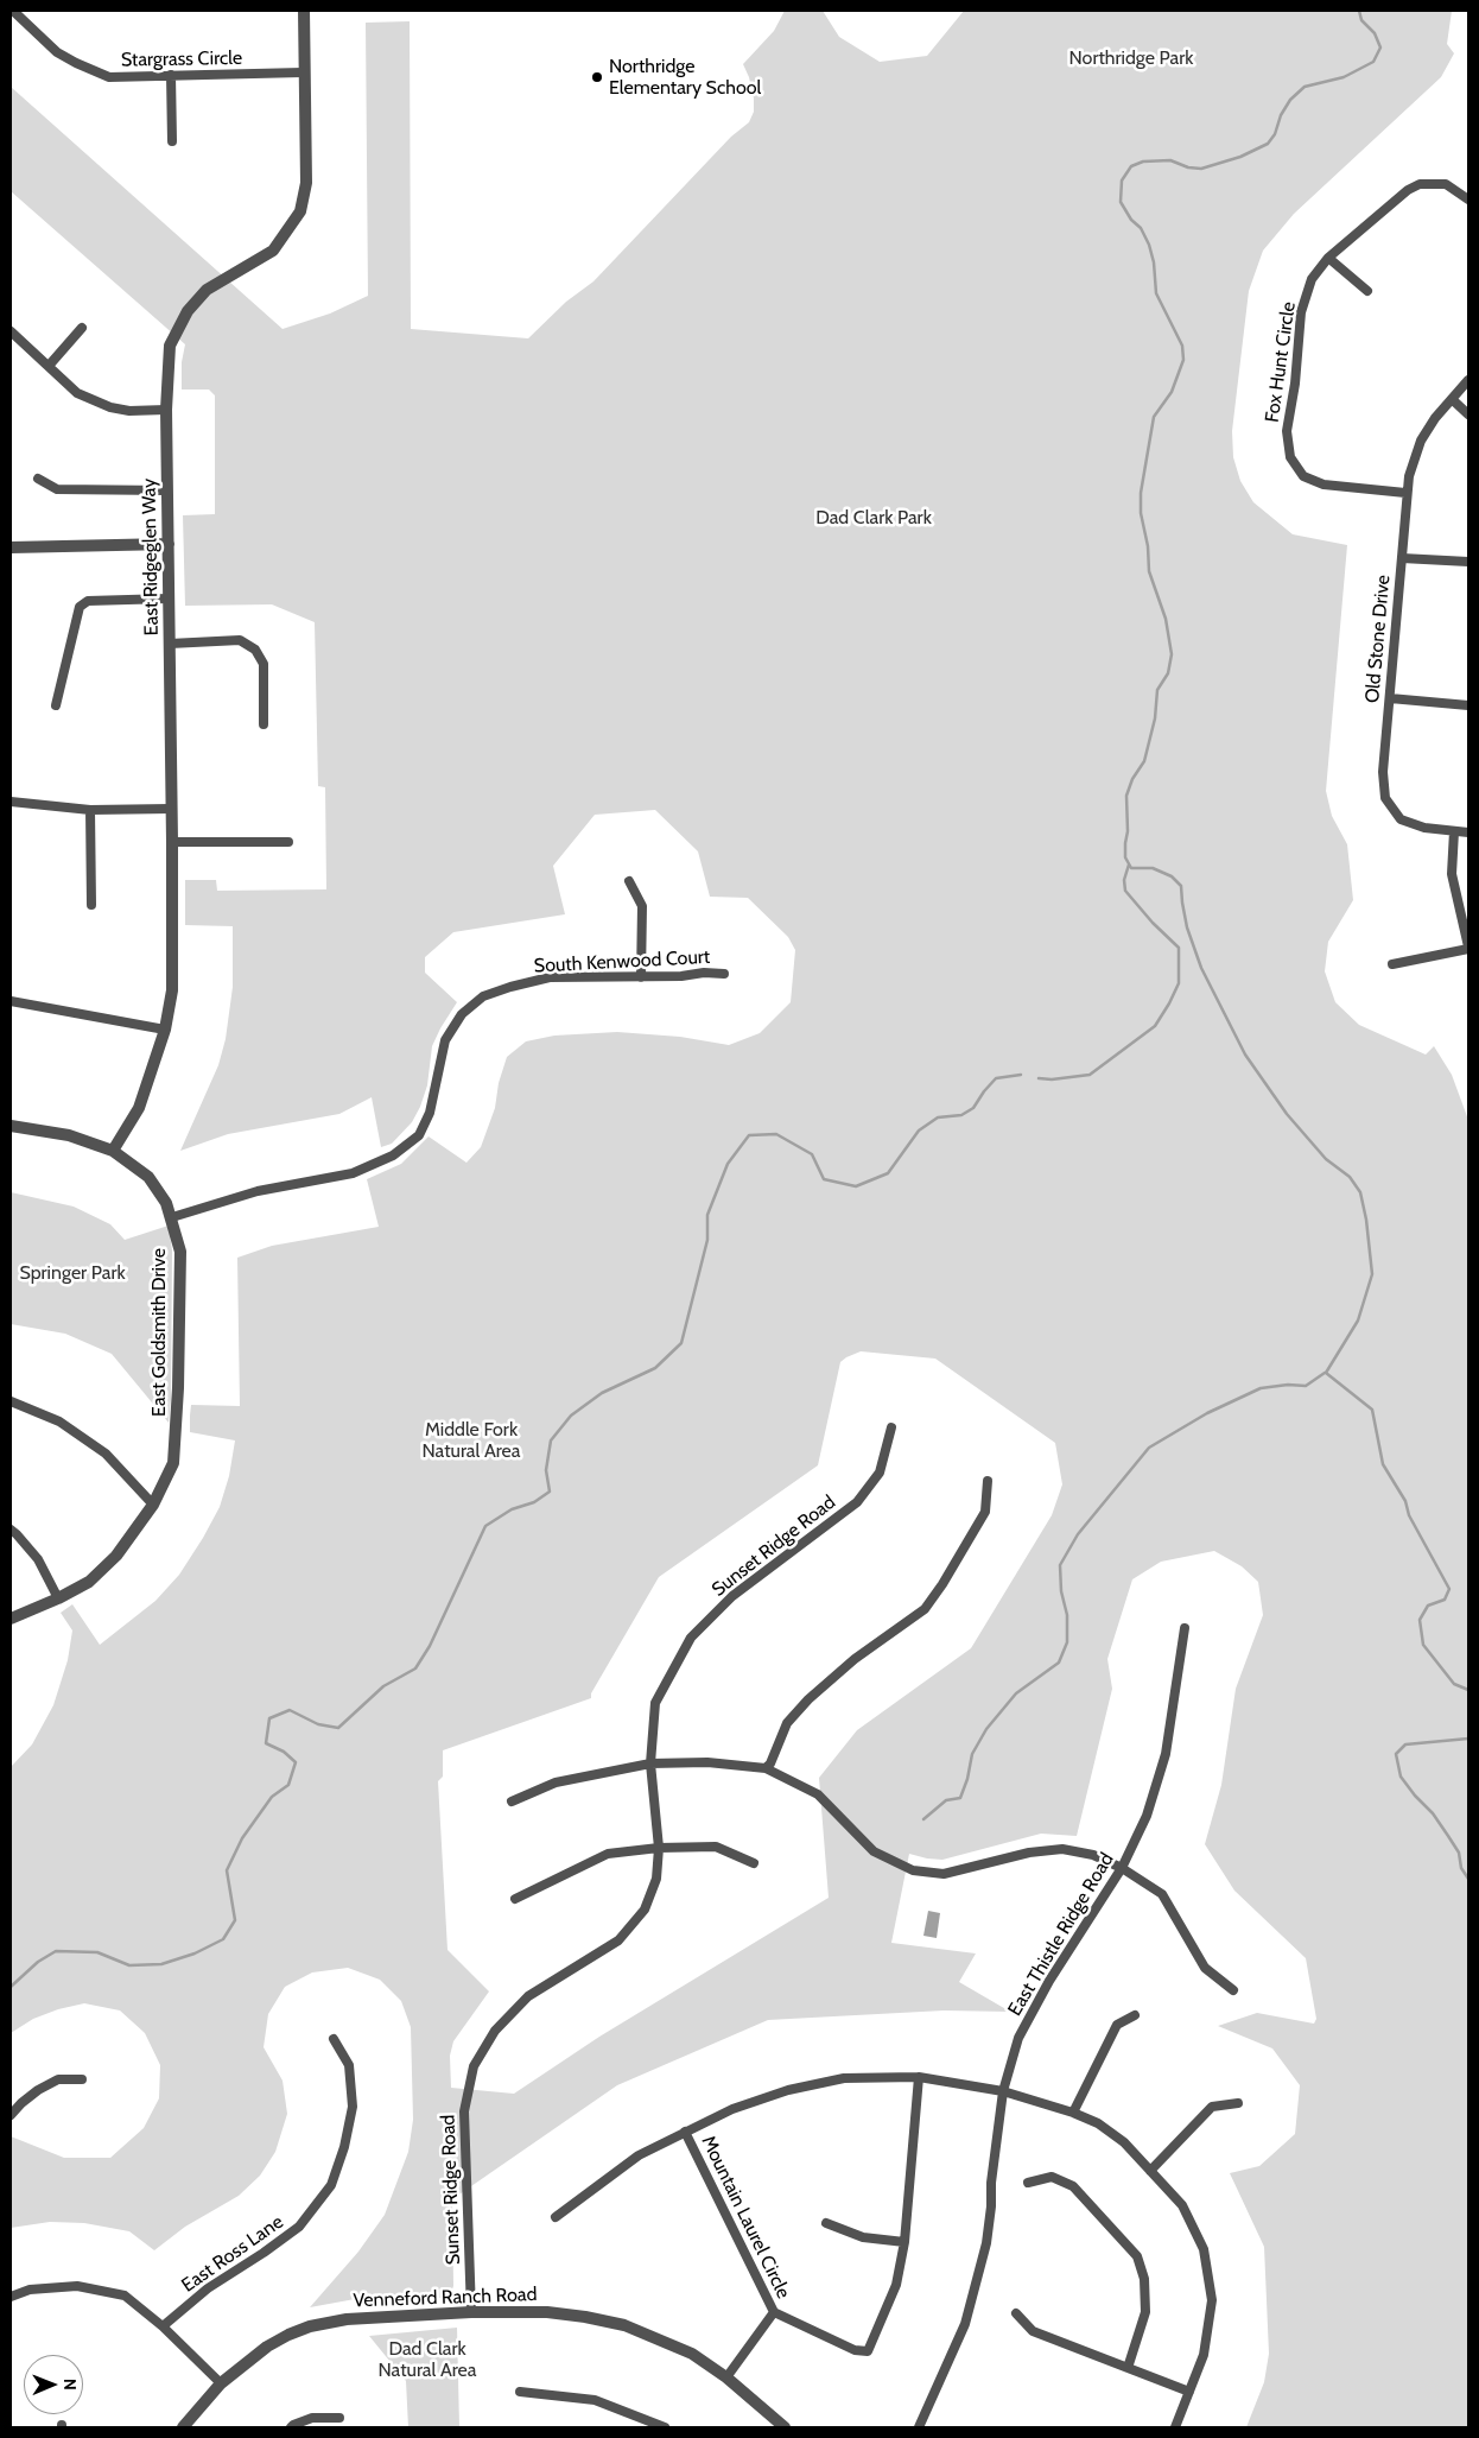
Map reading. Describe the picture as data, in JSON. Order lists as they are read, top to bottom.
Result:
{
  "streets": {
    "street": [
      "Stargrass Circle",
      "Fox Hunt Circle",
      "East Ridgeglen Way",
      "Old Stone Drive",
      "South Kenwood Court",
      "East Goldsmith Drive",
      "Sunset Ridge Road",
      "East Thistle Ridge Road",
      "Mountain Laurel Circle",
      "East Ross Lane",
      "Venneford Ranch Road"
    ]
  },
  "crossings": [
    ["Stargrass Circle", "East Ridgeglen Way"],
    ["Fox Hunt Circle", "Old Stone Drive"],
    ["East Ridgeglen Way", "East Goldsmith Drive"],
    ["South Kenwood Court", "East Goldsmith Drive"],
    ["Sunset Ridge Road", "Venneford Ranch Road"]
  ],
  "parks": [
    "Northridge Park",
    "Dad Clark Park",
    "Springer Park",
    "Middle Fork Natural Area",
    "Dad Clark Natural Area"
  ],
  "places": ["Northridge Elementary School"],
  "north": "right"
}
